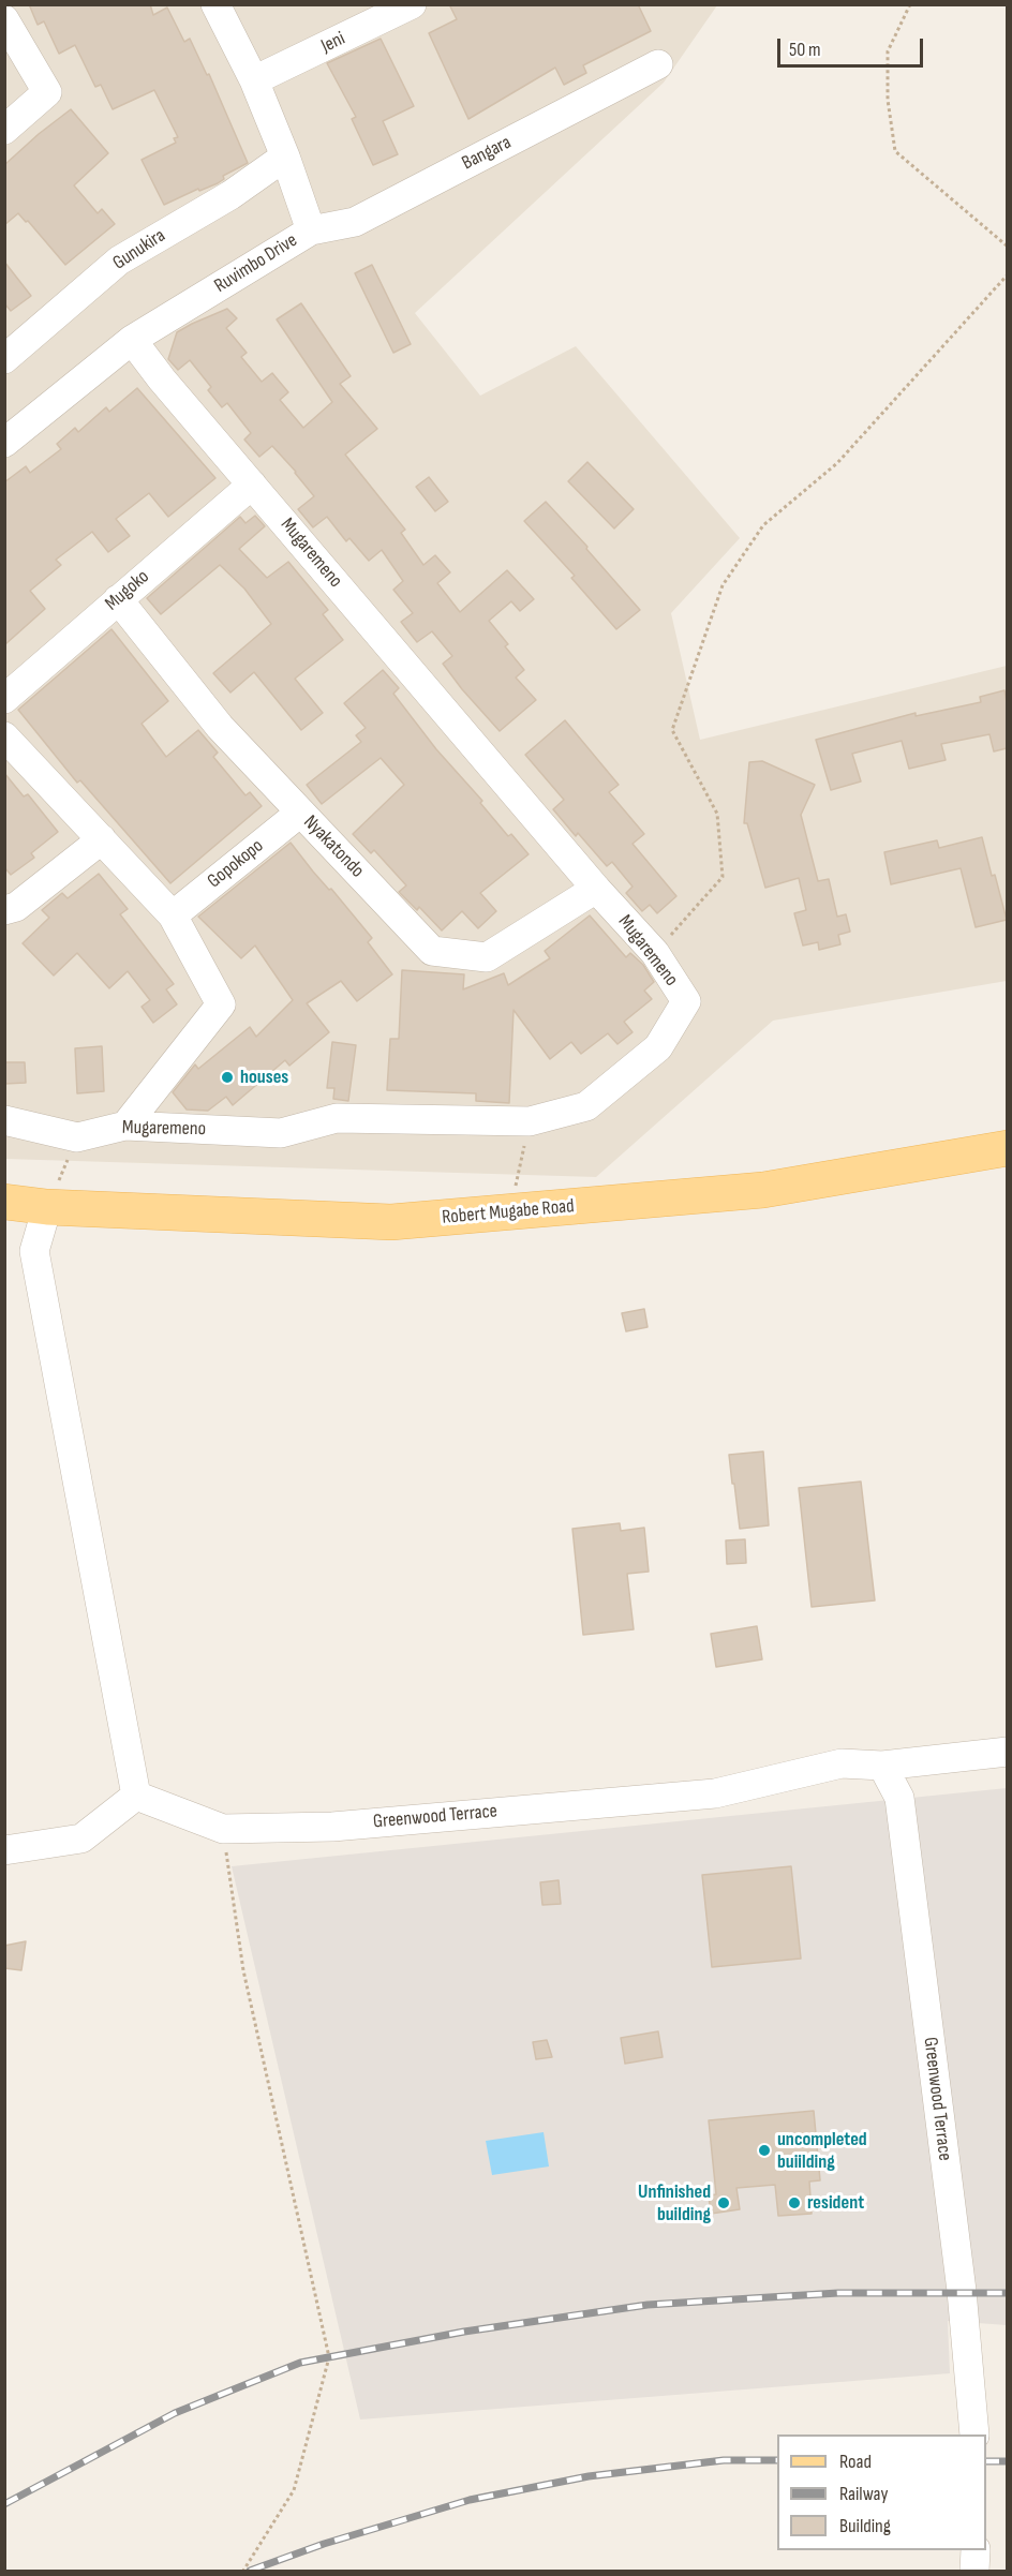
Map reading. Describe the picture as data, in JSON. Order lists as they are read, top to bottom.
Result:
{
  "streets": {
    "main road": ["Robert Mugabe Road"],
    "street": [
      "Jeni",
      "Bangara",
      "Gunukira",
      "Ruvimbo Drive",
      "Mugaremeno",
      "Mugoko",
      "Nyakatondo",
      "Gopokopo",
      "Greenwood Terrace"
    ]
  },
  "crossings": [
    ["Jeni", "Ruvimbo Drive"],
    ["Bangara", "Ruvimbo Drive"],
    ["Gunukira", "Ruvimbo Drive"],
    ["Ruvimbo Drive", "Mugaremeno"],
    ["Mugaremeno", "Mugoko"],
    ["Mugaremeno", "Nyakatondo"],
    ["Mugoko", "Nyakatondo"],
    ["Nyakatondo", "Gopokopo"]
  ],
  "places": [
    "houses",
    "uncompleted buiilding",
    "Unfinished building",
    "resident"
  ],
  "legend": ["Road", "Railway", "Building"],
  "scale_bar": "50 m"
}
